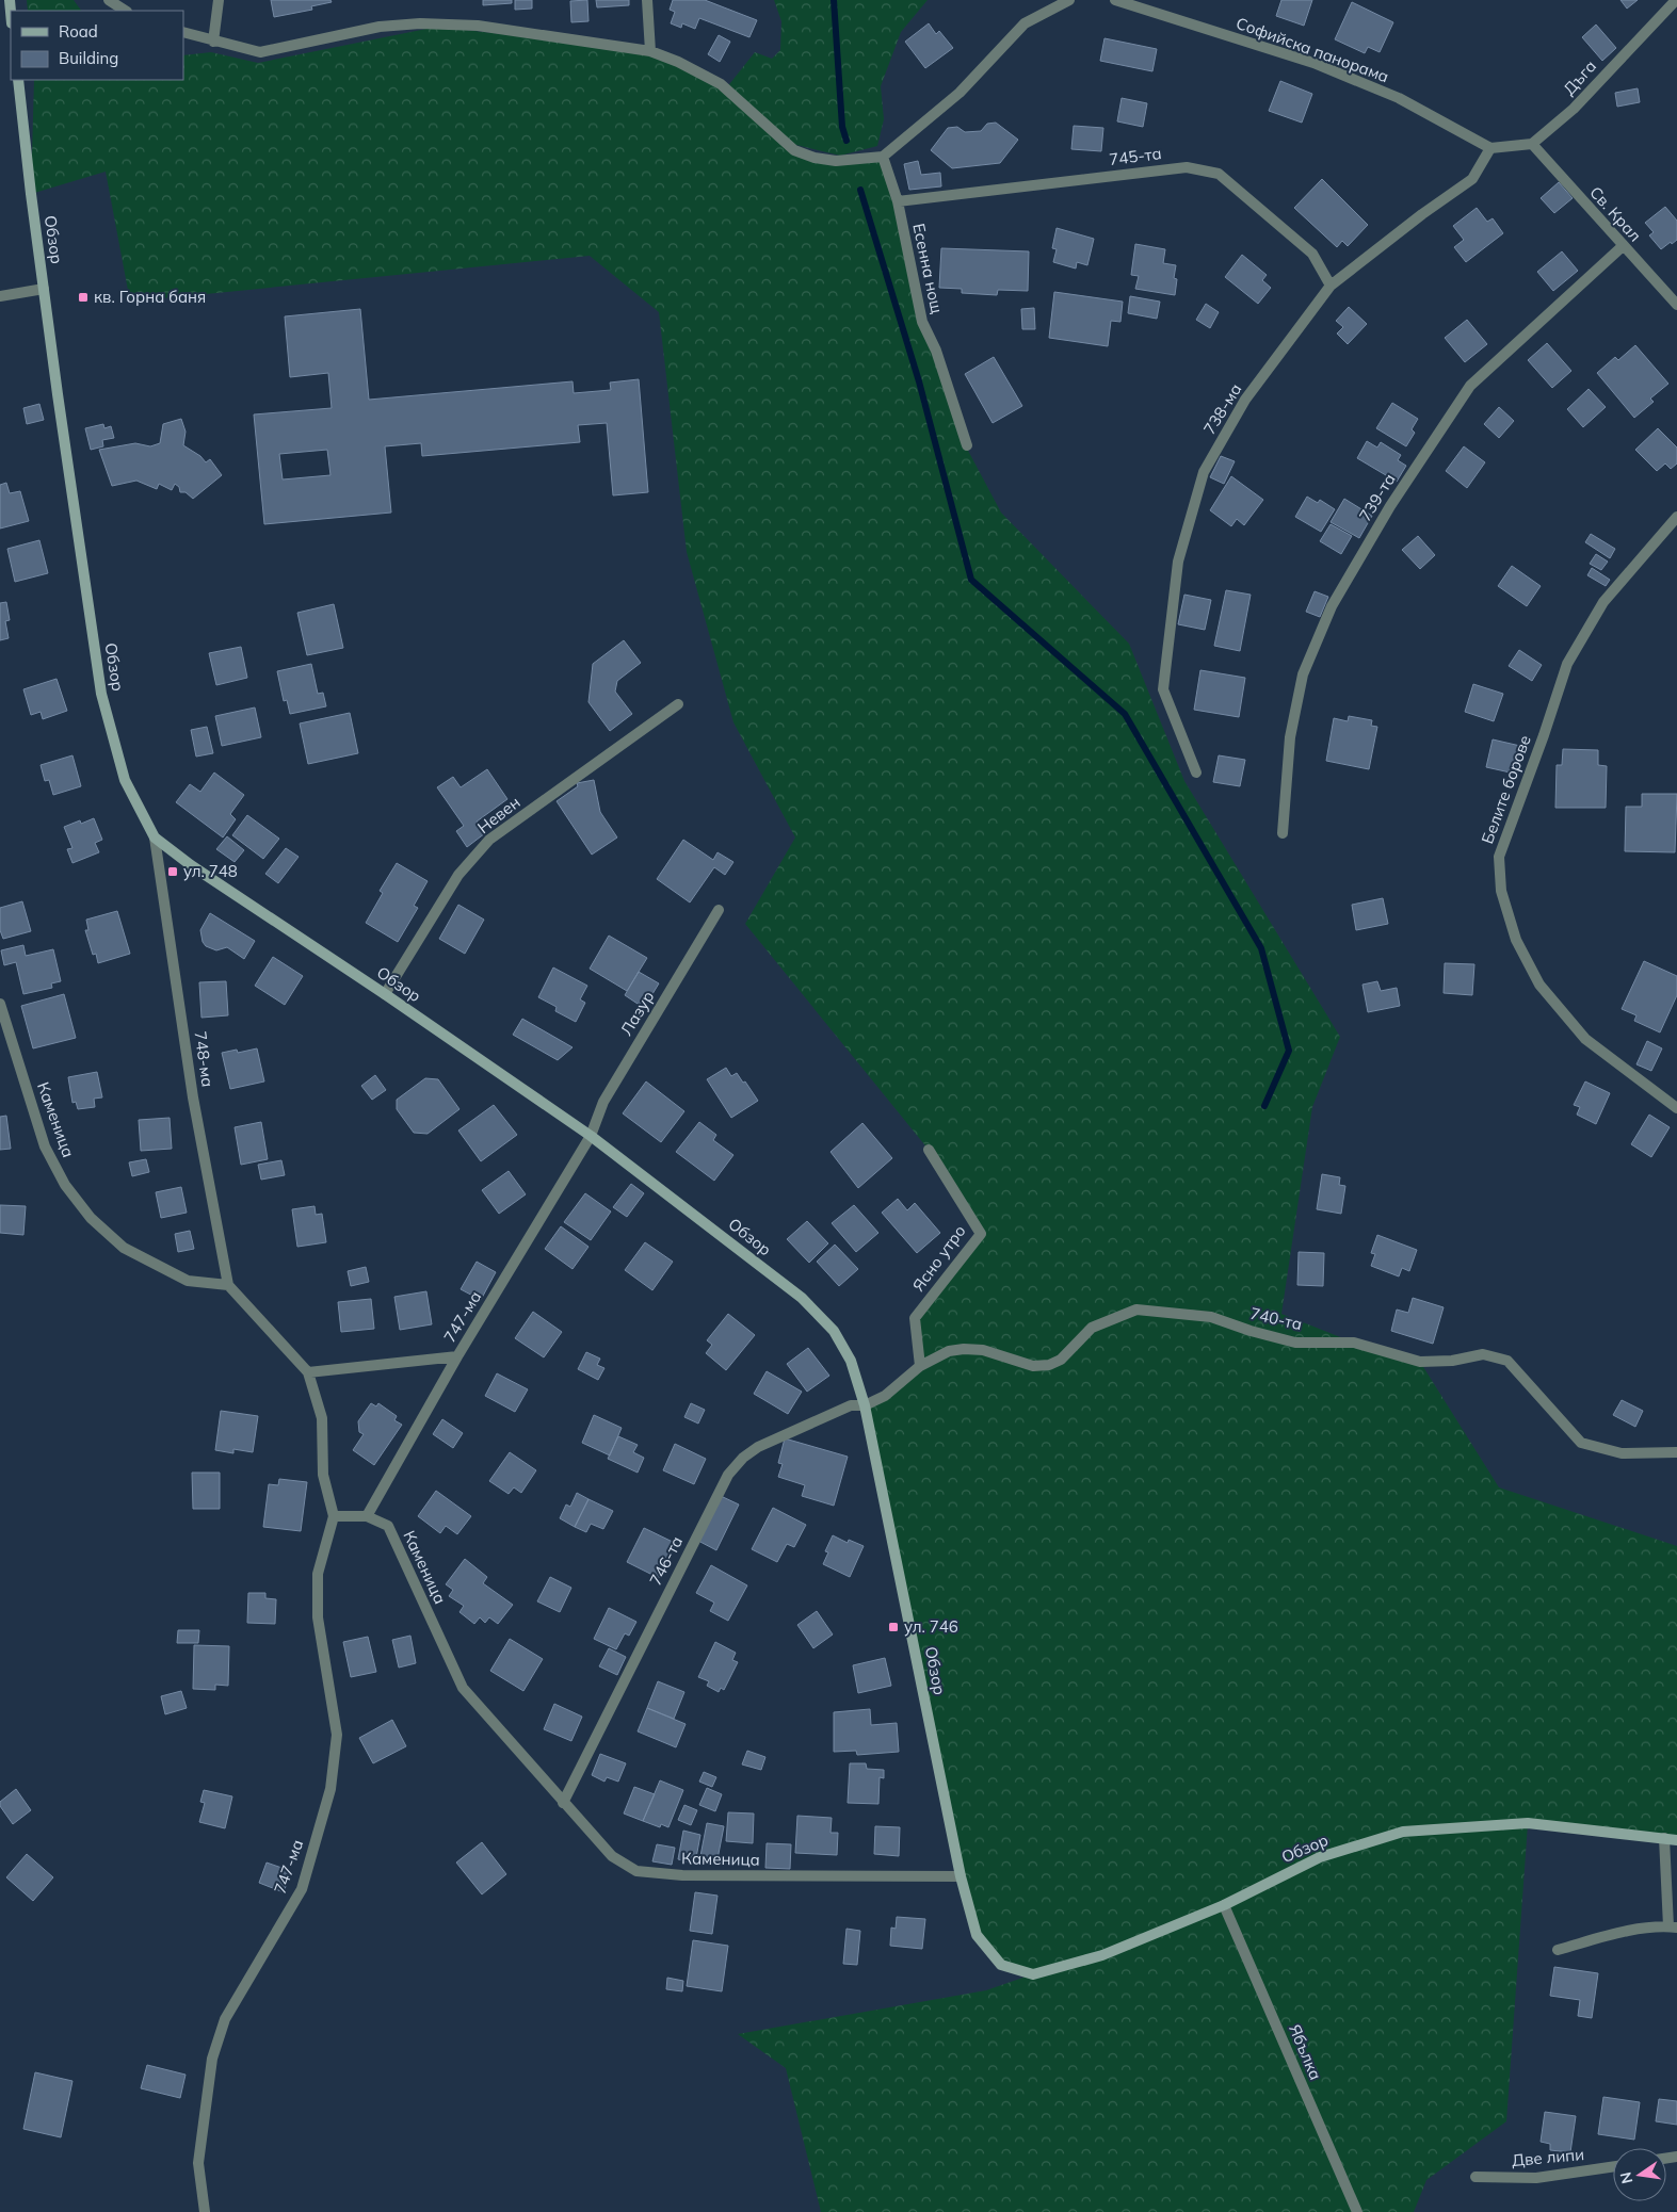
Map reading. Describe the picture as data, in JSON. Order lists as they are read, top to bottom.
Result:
{
  "streets": {
    "street": [
      "Софийска панорама",
      "Дъга",
      "745-та",
      "Св. Крал",
      "Обзор",
      "Есенна нощ",
      "738-ма",
      "739-та",
      "Белите борове",
      "Невен",
      "Лазур",
      "748-ма",
      "Каменица",
      "Ясно утро",
      "747-ма",
      "740-та",
      "746-та",
      "Ябълка",
      "Две липи"
    ]
  },
  "crossings": [
    ["Софийска панорама", "738-ма"],
    ["Дъга", "Св. Крал"],
    ["745-та", "Есенна нощ"],
    ["745-та", "738-ма"],
    ["Св. Крал", "739-та"],
    ["Обзор", "Невен"],
    ["Обзор", "Лазур"],
    ["Обзор", "748-ма"],
    ["Обзор", "Каменица"],
    ["Обзор", "747-ма"],
    ["Обзор", "740-та"],
    ["Обзор", "746-та"],
    ["Обзор", "Ябълка"],
    ["Лазур", "747-ма"],
    ["748-ма", "Каменица"],
    ["Каменица", "747-ма"],
    ["Каменица", "746-та"],
    ["Ясно утро", "740-та"],
    ["740-та", "746-та"]
  ],
  "places": {
    "transit": ["кв. Горна баня", "ул. 748", "ул. 746"]
  },
  "legend": ["Road", "Building"],
  "north": "left"
}
